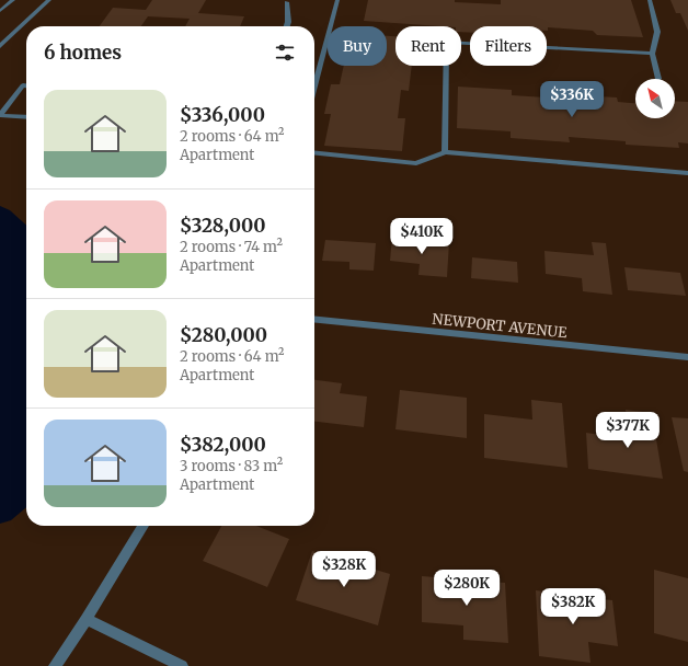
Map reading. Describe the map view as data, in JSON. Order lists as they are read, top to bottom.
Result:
{
  "streets": {
    "street": ["NEWPORT AVENUE"]
  },
  "north": "top left",
  "page": {
    "chip": ["Buy", "Rent", "Filters"],
    "heading": "6 homes",
    "list": [
      {
        "name": "$336,000",
        "note": "2 rooms · 64 m² · Apartment"
      },
      {
        "name": "$328,000",
        "note": "2 rooms · 74 m² · Apartment"
      },
      {
        "name": "$280,000",
        "note": "2 rooms · 64 m² · Apartment"
      },
      {
        "name": "$382,000",
        "note": "3 rooms · 83 m² · Apartment"
      }
    ],
    "price": [
      "$336K",
      "$410K",
      "$377K",
      "$328K",
      "$280K",
      "$382K"
    ]
  }
}
